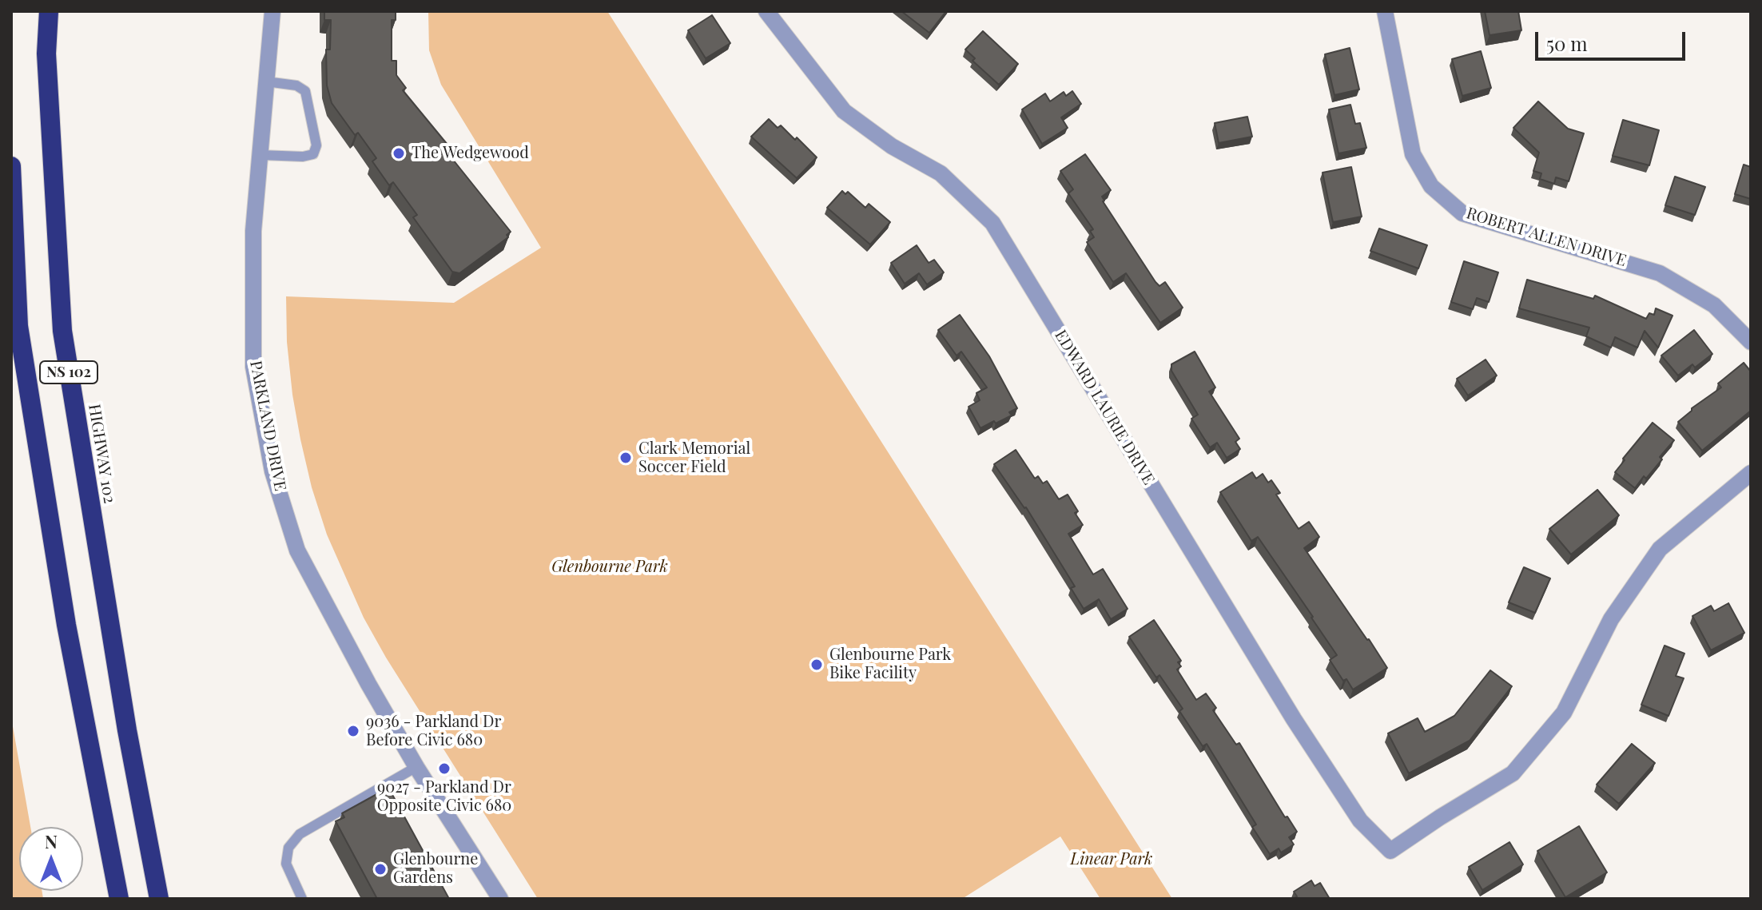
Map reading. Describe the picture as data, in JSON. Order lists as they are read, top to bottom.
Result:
{
  "streets": {
    "highway": ["NS 102", "HIGHWAY 102"],
    "street": ["ROBERT ALLEN DRIVE", "EDWARD LAURIE DRIVE", "PARKLAND DRIVE"]
  },
  "parks": ["Glenbourne Park", "Linear Park"],
  "places": [
    "The Wedgewood",
    "Clark Memorial Soccer Field",
    "Glenbourne Park Bike Facility",
    "9036 - Parkland Dr Before Civic 680",
    "9027 - Parkland Dr Opposite Civic 680",
    "Glenbourne Gardens"
  ],
  "scale_bar": "50 m",
  "north": "top"
}
